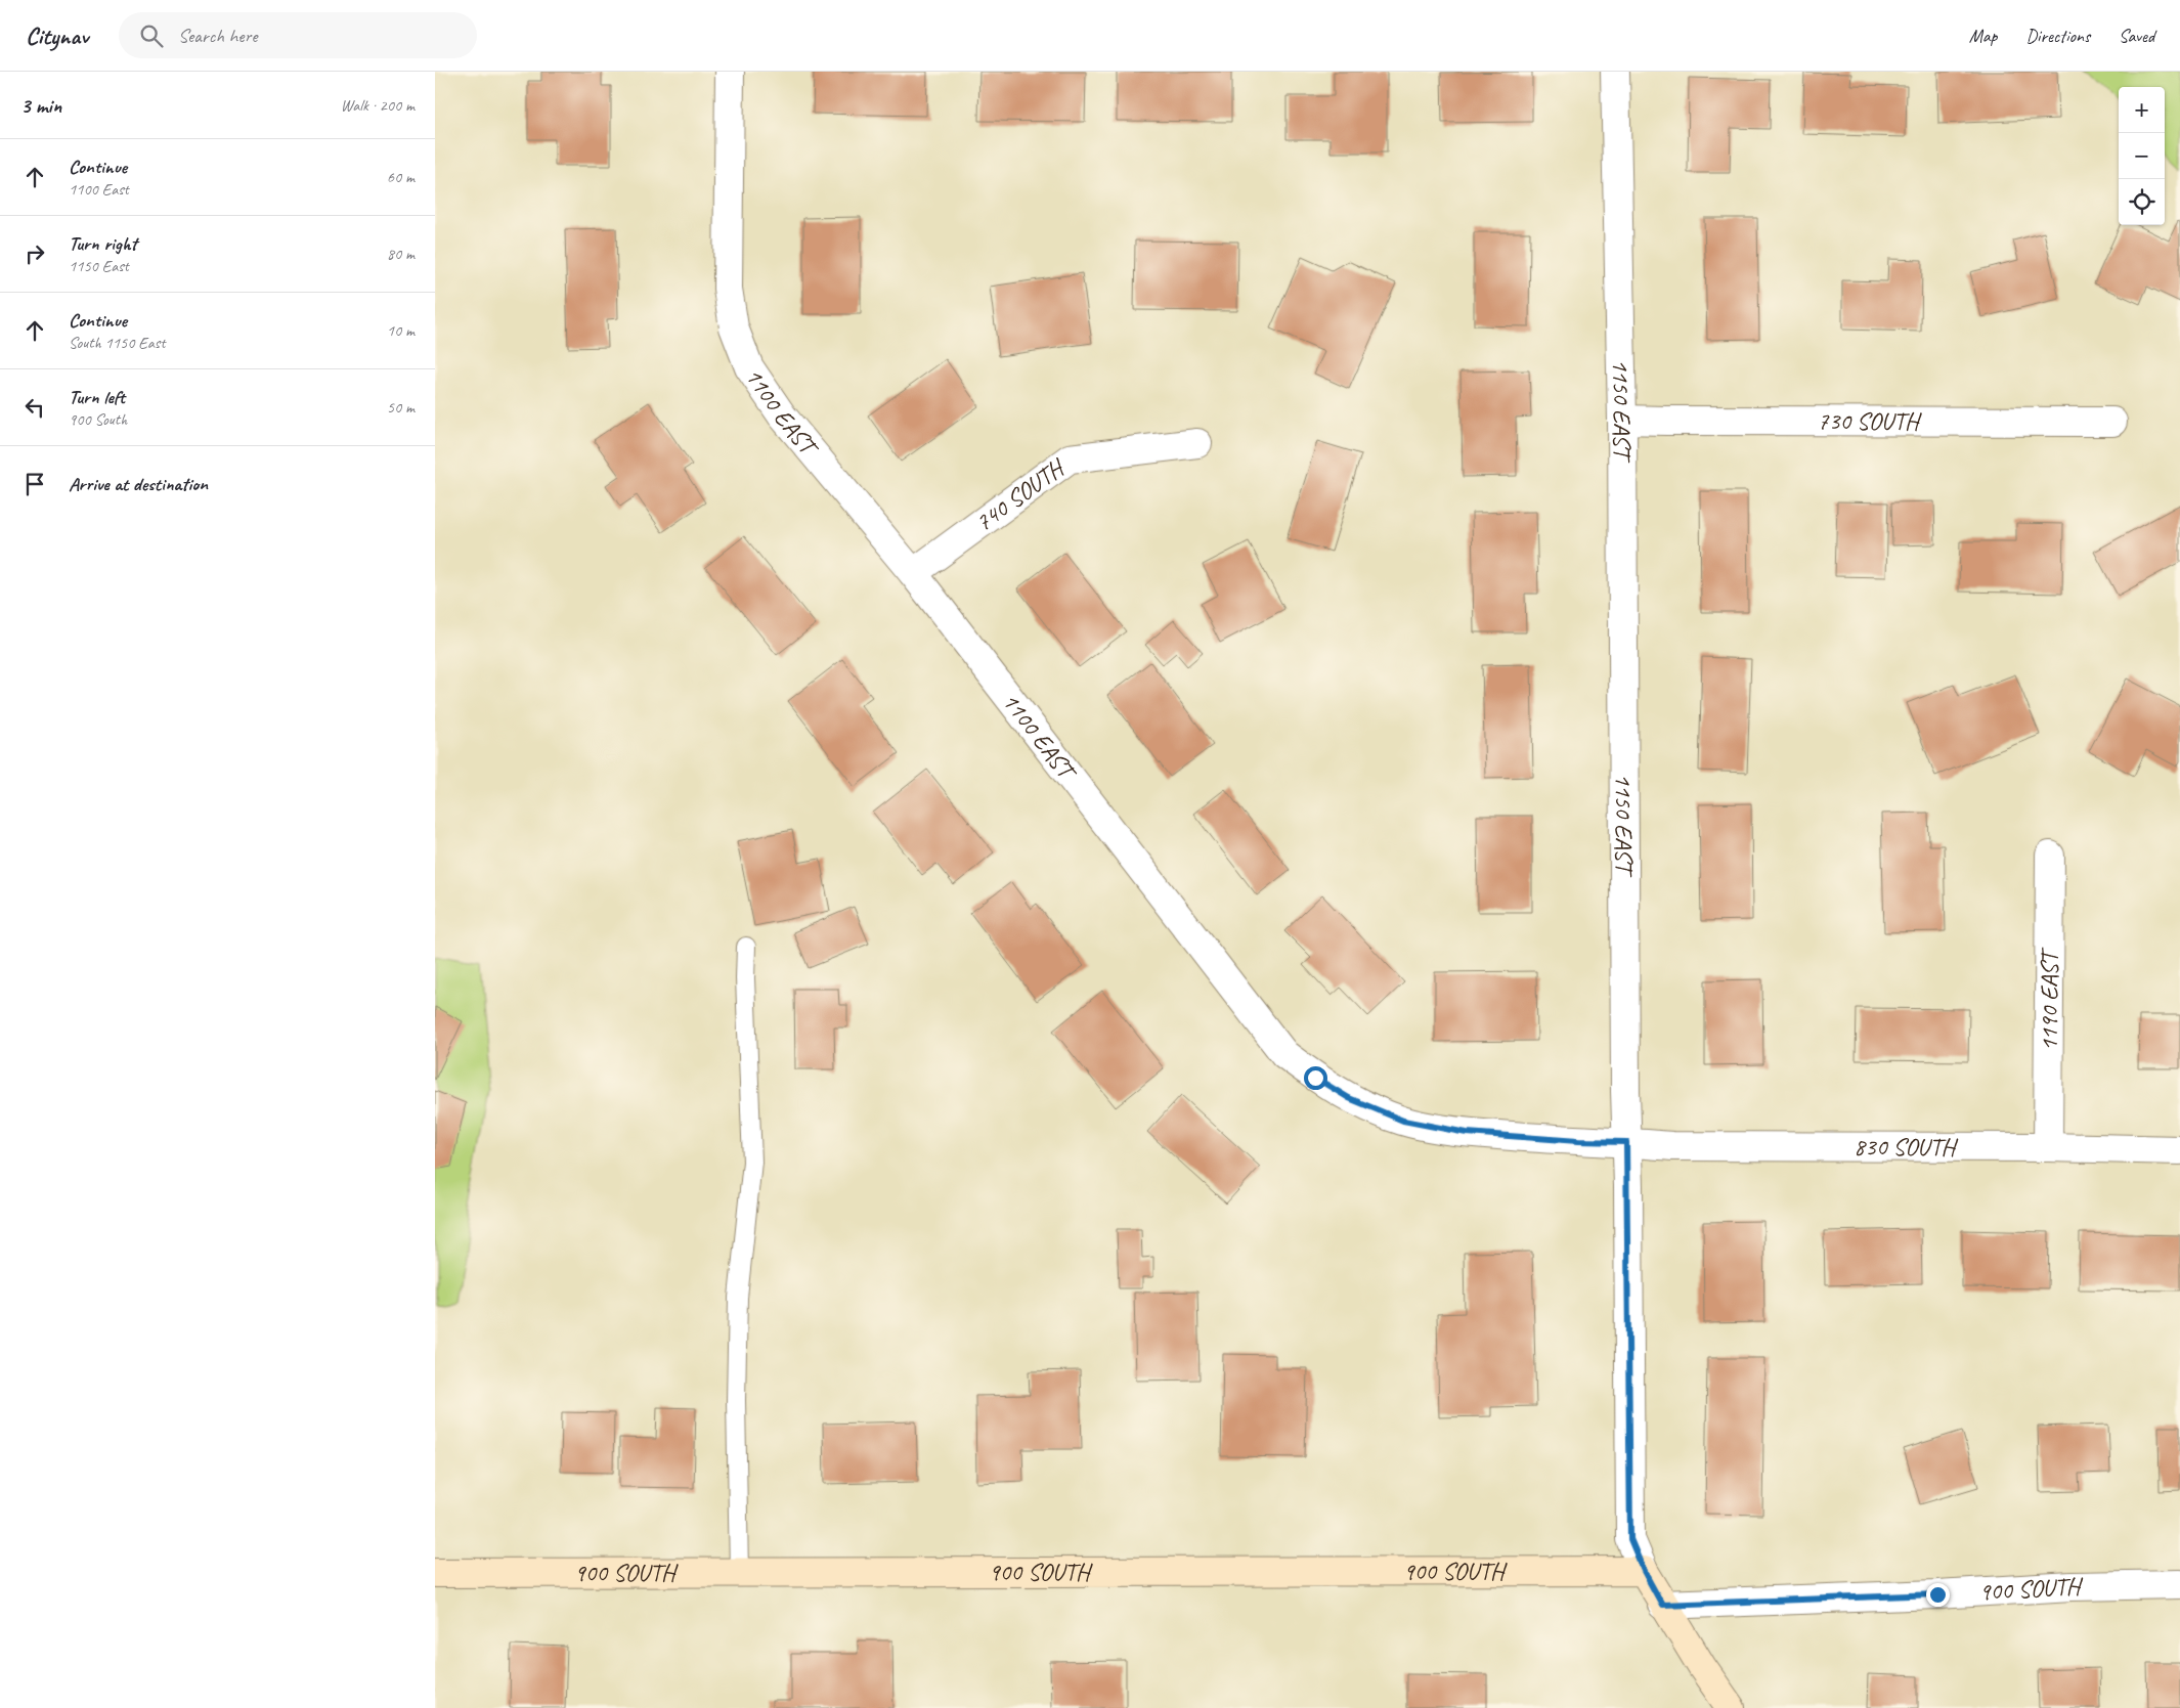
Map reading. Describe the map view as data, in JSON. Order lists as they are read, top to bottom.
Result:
{
  "streets": {
    "street": [
      "1100 EAST",
      "1150 EAST",
      "730 SOUTH",
      "740 SOUTH",
      "1190 EAST",
      "830 SOUTH",
      "900 SOUTH"
    ]
  },
  "crossings": [
    ["1100 EAST", "1150 EAST"],
    ["1100 EAST", "740 SOUTH"],
    ["1100 EAST", "830 SOUTH"],
    ["1150 EAST", "730 SOUTH"],
    ["1150 EAST", "830 SOUTH"],
    ["1150 EAST", "900 SOUTH"],
    ["1190 EAST", "830 SOUTH"]
  ],
  "page": {
    "header": "Citynav",
    "search": "Search here",
    "nav": ["Map", "Directions", "Saved"],
    "heading": ["3 min", "Walk · 200 m"],
    "map_buttons": ["+", "−"],
    "list": [
      ["Continue", "1100 East", "60 m"],
      ["Turn right", "1150 East", "80 m"],
      ["Continue", "South 1150 East", "10 m"],
      ["Turn left", "900 South", "50 m"],
      "Arrive at destination"
    ]
  }
}
